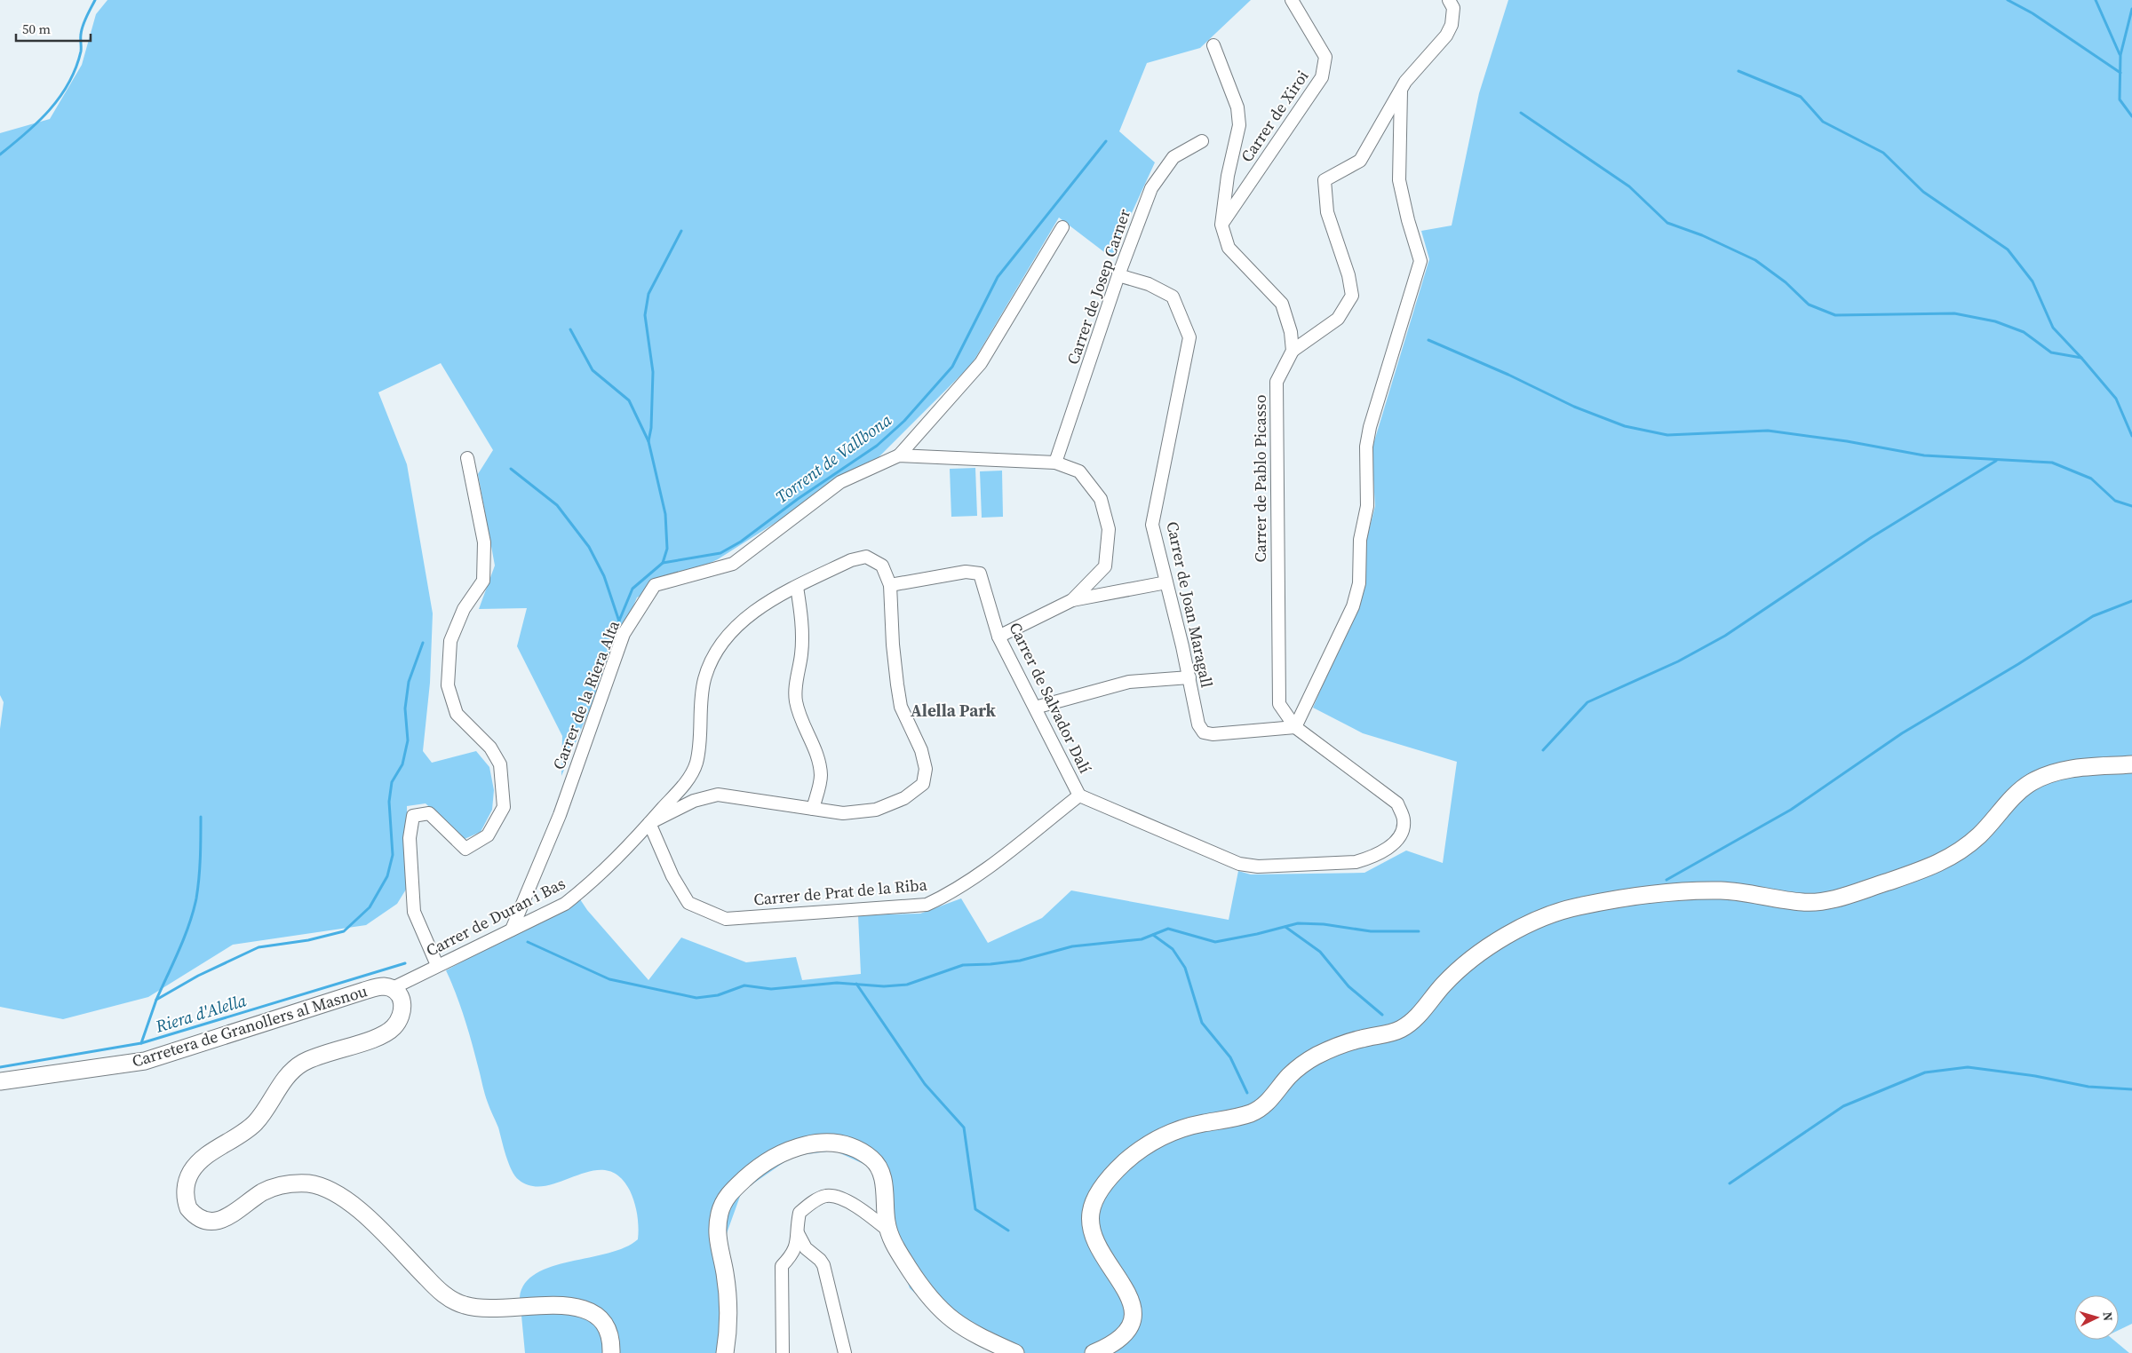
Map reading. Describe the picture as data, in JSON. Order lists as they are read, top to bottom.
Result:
{
  "streets": {
    "main road": ["Carretera de Granollers al Masnou"],
    "street": [
      "Carrer de Xiroi",
      "Carrer de Josep Carner",
      "Carrer de Pablo Picasso",
      "Carrer de Joan Maragall",
      "Carrer de la Riera Alta",
      "Carrer de Salvador Dalí",
      "Carrer de Prat de la Riba",
      "Carrer de Duran i Bas"
    ]
  },
  "crossings": [
    ["Carrer de Josep Carner", "Carrer de Joan Maragall"],
    ["Carrer de Josep Carner", "Carrer de la Riera Alta"],
    ["Carrer de Pablo Picasso", "Carrer de Joan Maragall"],
    ["Carrer de Pablo Picasso", "Carrer de Salvador Dalí"],
    ["Carrer de Pablo Picasso", "Carrer de Prat de la Riba"],
    ["Carrer de la Riera Alta", "Carrer de Duran i Bas"],
    ["Carrer de Salvador Dalí", "Carrer de Prat de la Riba"],
    ["Carrer de Salvador Dalí", "Carrer de Duran i Bas"],
    ["Carrer de Prat de la Riba", "Carrer de Duran i Bas"],
    ["Carrer de Duran i Bas", "Carretera de Granollers al Masnou"]
  ],
  "districts": ["Alella Park"],
  "water": ["Torrent de Vallbona", "Riera d'Alella"],
  "scale_bar": "50 m",
  "north": "right"
}
